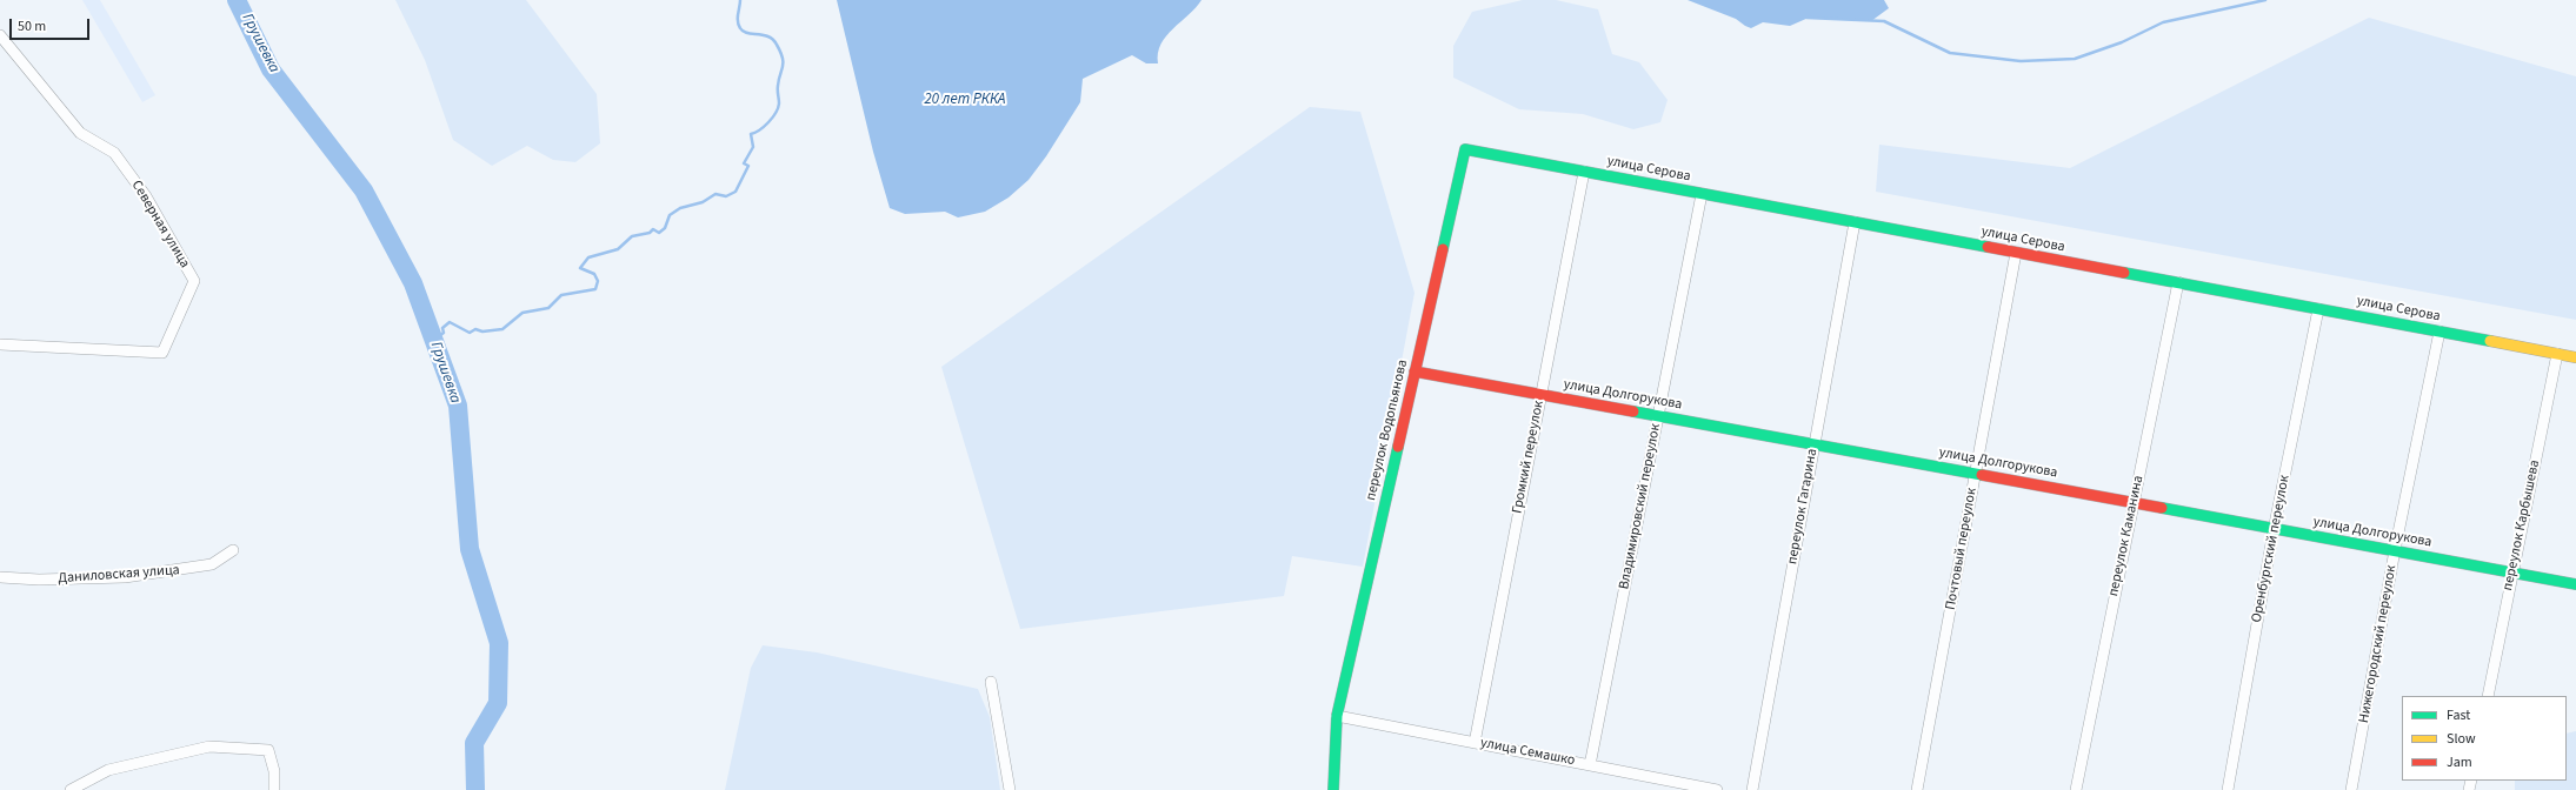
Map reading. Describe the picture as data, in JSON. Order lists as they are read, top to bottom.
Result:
{
  "streets": {
    "street": [
      "улица Серова",
      "Северная улица",
      "улица Долгорукова",
      "переулок Водопьянова",
      "Громкий переулок",
      "Владимировский переулок",
      "переулок Гагарина",
      "переулок Карбышева",
      "переулок Каманина",
      "Почтовый переулок",
      "Оренбургский переулок",
      "Даниловская улица",
      "Нижегородский переулок",
      "улица Семашко"
    ]
  },
  "crossings": [
    ["улица Серова", "переулок Водопьянова"],
    ["улица Серова", "Громкий переулок"],
    ["улица Серова", "Владимировский переулок"],
    ["улица Серова", "переулок Гагарина"],
    ["улица Серова", "переулок Карбышева"],
    ["улица Серова", "переулок Каманина"],
    ["улица Серова", "Почтовый переулок"],
    ["улица Серова", "Оренбургский переулок"],
    ["улица Серова", "Нижегородский переулок"],
    ["улица Долгорукова", "переулок Водопьянова"],
    ["улица Долгорукова", "Громкий переулок"],
    ["улица Долгорукова", "Владимировский переулок"],
    ["улица Долгорукова", "переулок Гагарина"],
    ["улица Долгорукова", "переулок Карбышева"],
    ["улица Долгорукова", "переулок Каманина"],
    ["улица Долгорукова", "Почтовый переулок"],
    ["улица Долгорукова", "Оренбургский переулок"],
    ["улица Долгорукова", "Нижегородский переулок"],
    ["переулок Водопьянова", "улица Семашко"],
    ["Громкий переулок", "улица Семашко"],
    ["Владимировский переулок", "улица Семашко"]
  ],
  "water": ["Грушевка", "20 лет РККА"],
  "legend": ["Fast", "Slow", "Jam"],
  "scale_bar": "50 m"
}
